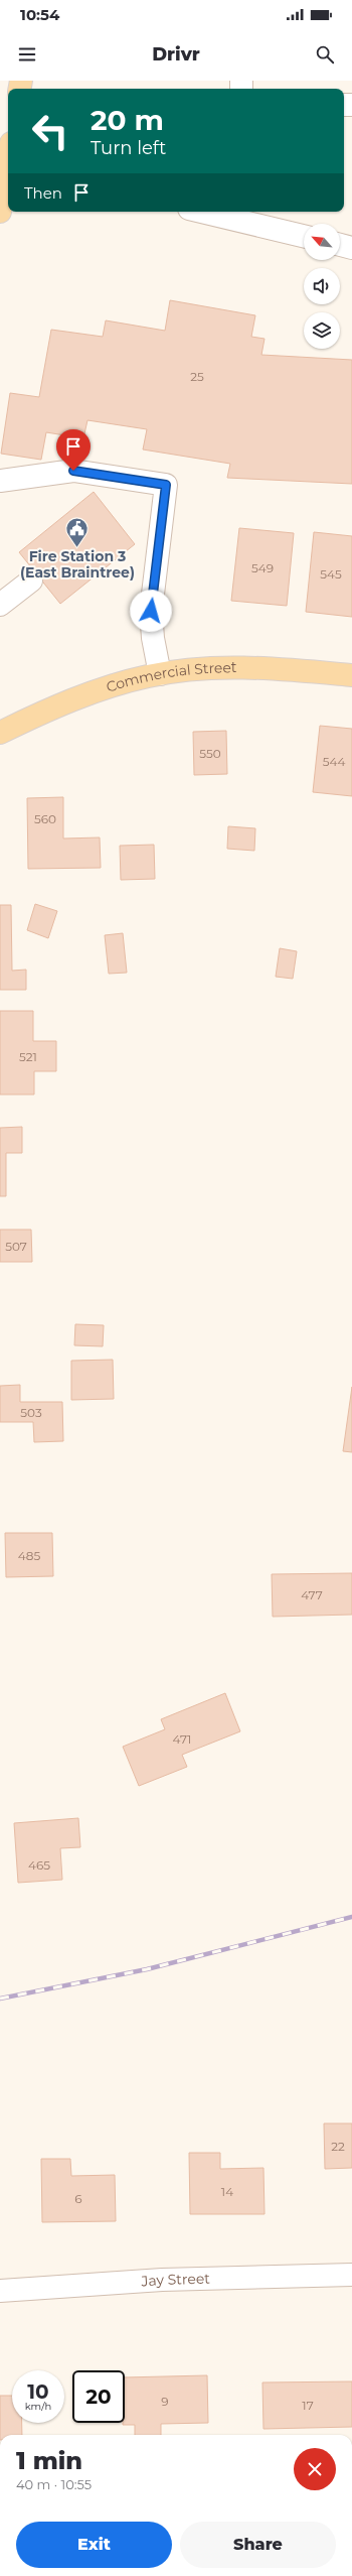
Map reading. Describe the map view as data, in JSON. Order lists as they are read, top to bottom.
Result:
{
  "streets": {
    "main road": ["Commercial Street"],
    "street": ["Jay Street"]
  },
  "places": {
    "public building": ["Fire Station 3 (East Braintree)"]
  },
  "house_numbers": [
    "25",
    "549",
    "545",
    "550",
    "544",
    "560",
    "521",
    "507",
    "503",
    "485",
    "477",
    "471",
    "465",
    "22",
    "14",
    "6",
    "9",
    "17"
  ],
  "north": "top left",
  "page": {
    "status": "10:54",
    "header": "Drivr",
    "turn": ["20 m", "Turn left"],
    "then": "Then",
    "speed": "10 km/h",
    "limit": "20",
    "heading": ["1 min", "40 m · 10:55"],
    "buttons": ["Exit", "Share"]
  }
}
